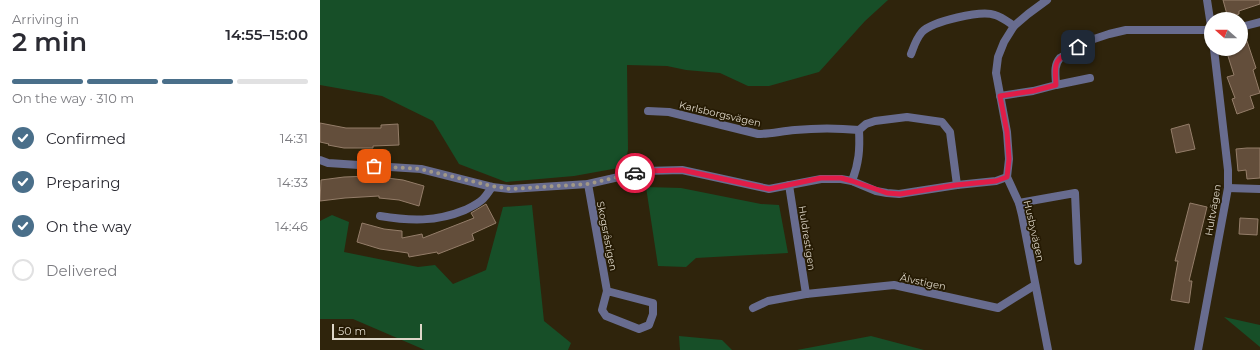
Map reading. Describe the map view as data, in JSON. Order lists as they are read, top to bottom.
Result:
{
  "streets": {
    "street": [
      "Karlsborgsvägen",
      "Hultvägen",
      "Husbyvägen",
      "Skogsråstigen",
      "Huldrestigen",
      "Älvstigen"
    ]
  },
  "crossings": [
    ["Husbyvägen", "Älvstigen"],
    ["Huldrestigen", "Älvstigen"]
  ],
  "scale_bar": "50 m",
  "north": "left",
  "page": {
    "heading": ["2 min", "Arriving in", "14:55–15:00"],
    "bar": "On the way · 310 m",
    "list": [
      ["Confirmed", "14:31"],
      ["Preparing", "14:33"],
      ["On the way", "14:46"],
      "Delivered"
    ],
    "scale": "50 m"
  }
}
